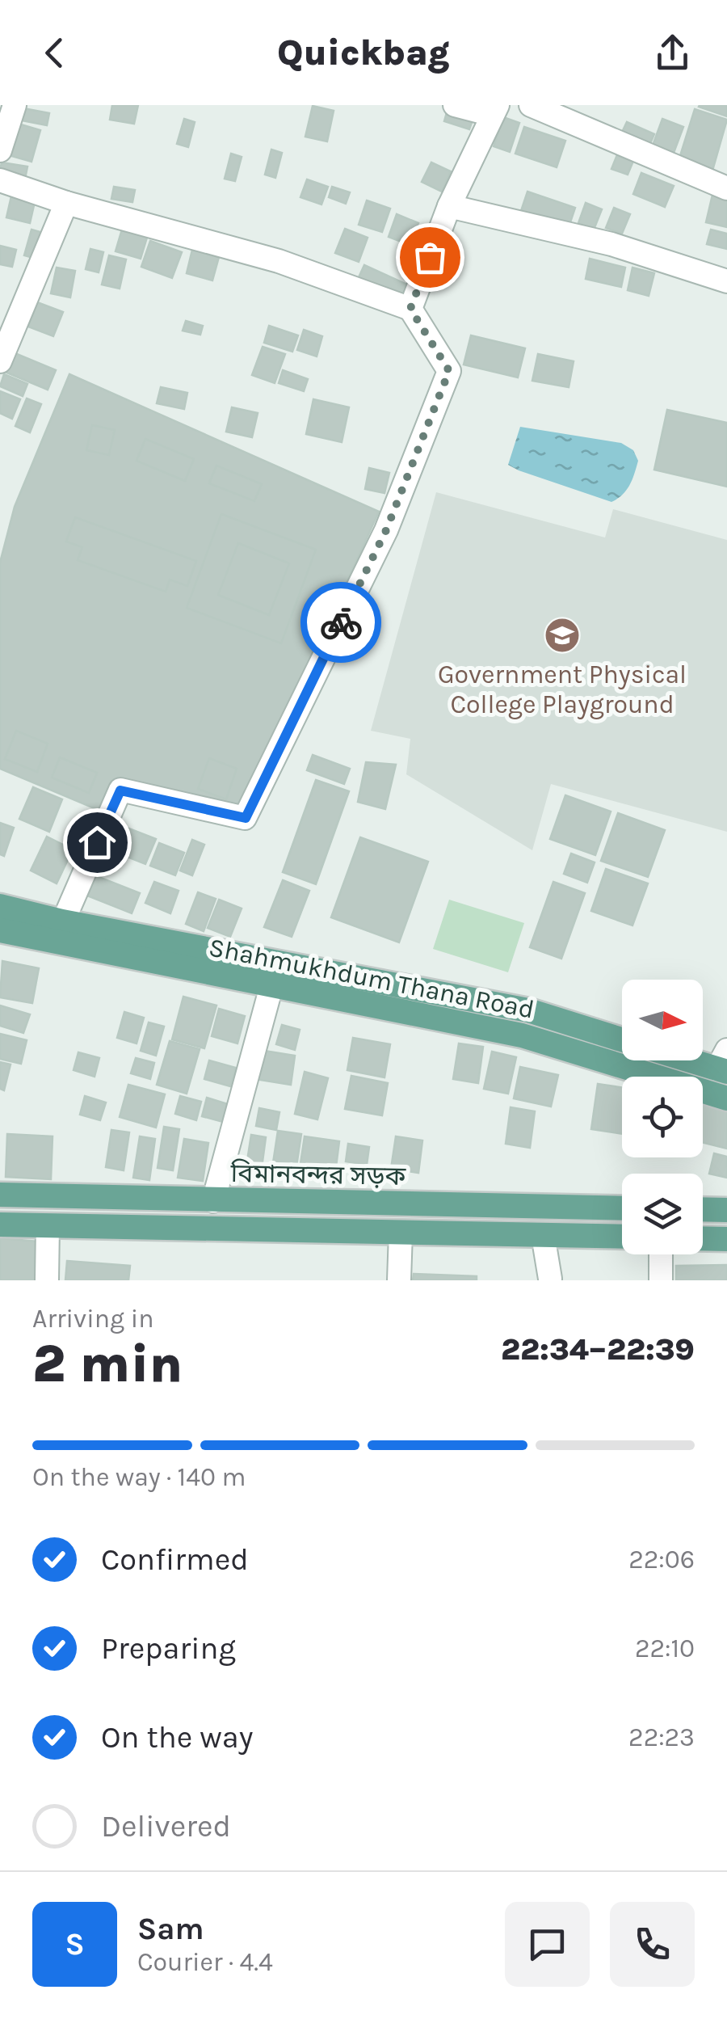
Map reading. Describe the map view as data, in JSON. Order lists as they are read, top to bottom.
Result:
{
  "streets": {
    "main road": ["Shahmukhdum Thana Road", "বিমানবন্দর সড়ক"]
  },
  "places": {
    "school or university": ["Government Physical College Playground"]
  },
  "north": "right",
  "page": {
    "header": "Quickbag",
    "heading": ["2 min", "Arriving in", "22:34–22:39"],
    "panel": ["Sam", "Courier · 4.4"],
    "bar": "On the way · 140 m",
    "list": [
      ["Confirmed", "22:06"],
      ["Preparing", "22:10"],
      ["On the way", "22:23"],
      "Delivered"
    ],
    "round": "S"
  }
}
